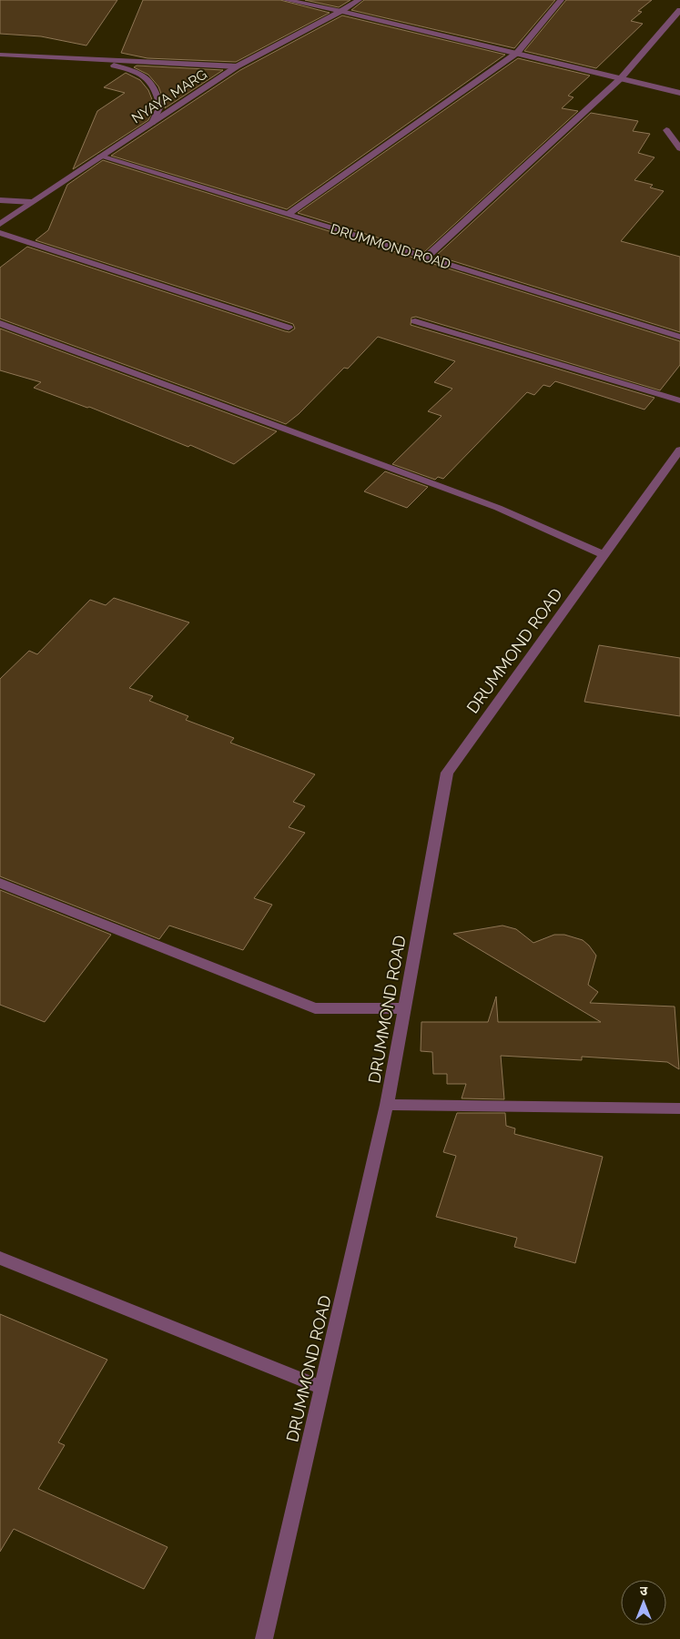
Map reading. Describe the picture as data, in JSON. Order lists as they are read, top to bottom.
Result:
{
  "streets": {
    "street": ["NYAYA MARG", "DRUMMOND ROAD"]
  },
  "crossings": [
    ["NYAYA MARG", "DRUMMOND ROAD"]
  ],
  "north": "top"
}
